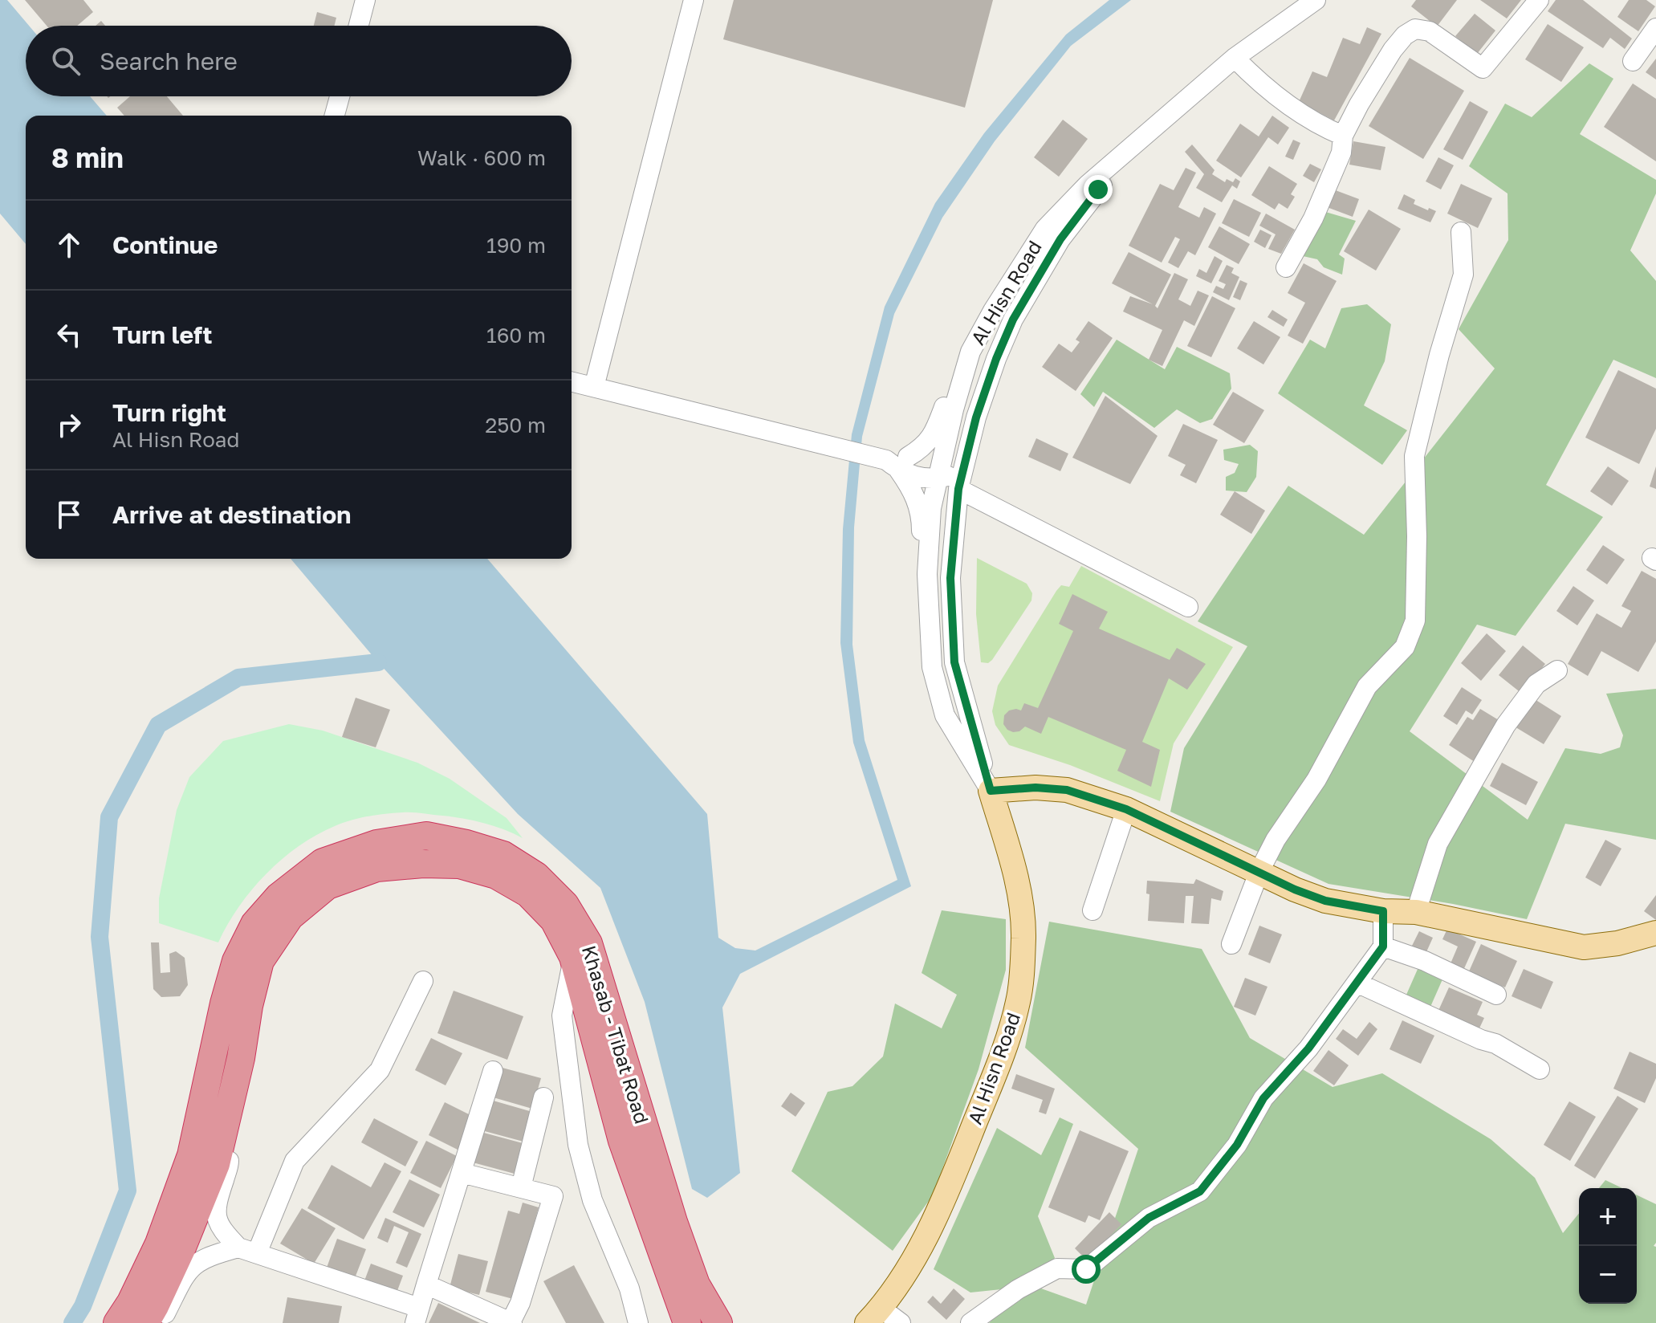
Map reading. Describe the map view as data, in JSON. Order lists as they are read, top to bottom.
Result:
{
  "streets": {
    "highway": ["Khasab - Tibat Road"],
    "main road": ["Al Hisn Road"]
  },
  "page": {
    "search": "Search here",
    "heading": ["8 min", "Walk · 600 m"],
    "list": [
      ["Continue", "190 m"],
      ["Turn left", "160 m"],
      ["Turn right", "Al Hisn Road", "250 m"],
      "Arrive at destination"
    ],
    "map_buttons": ["+", "−"]
  }
}
